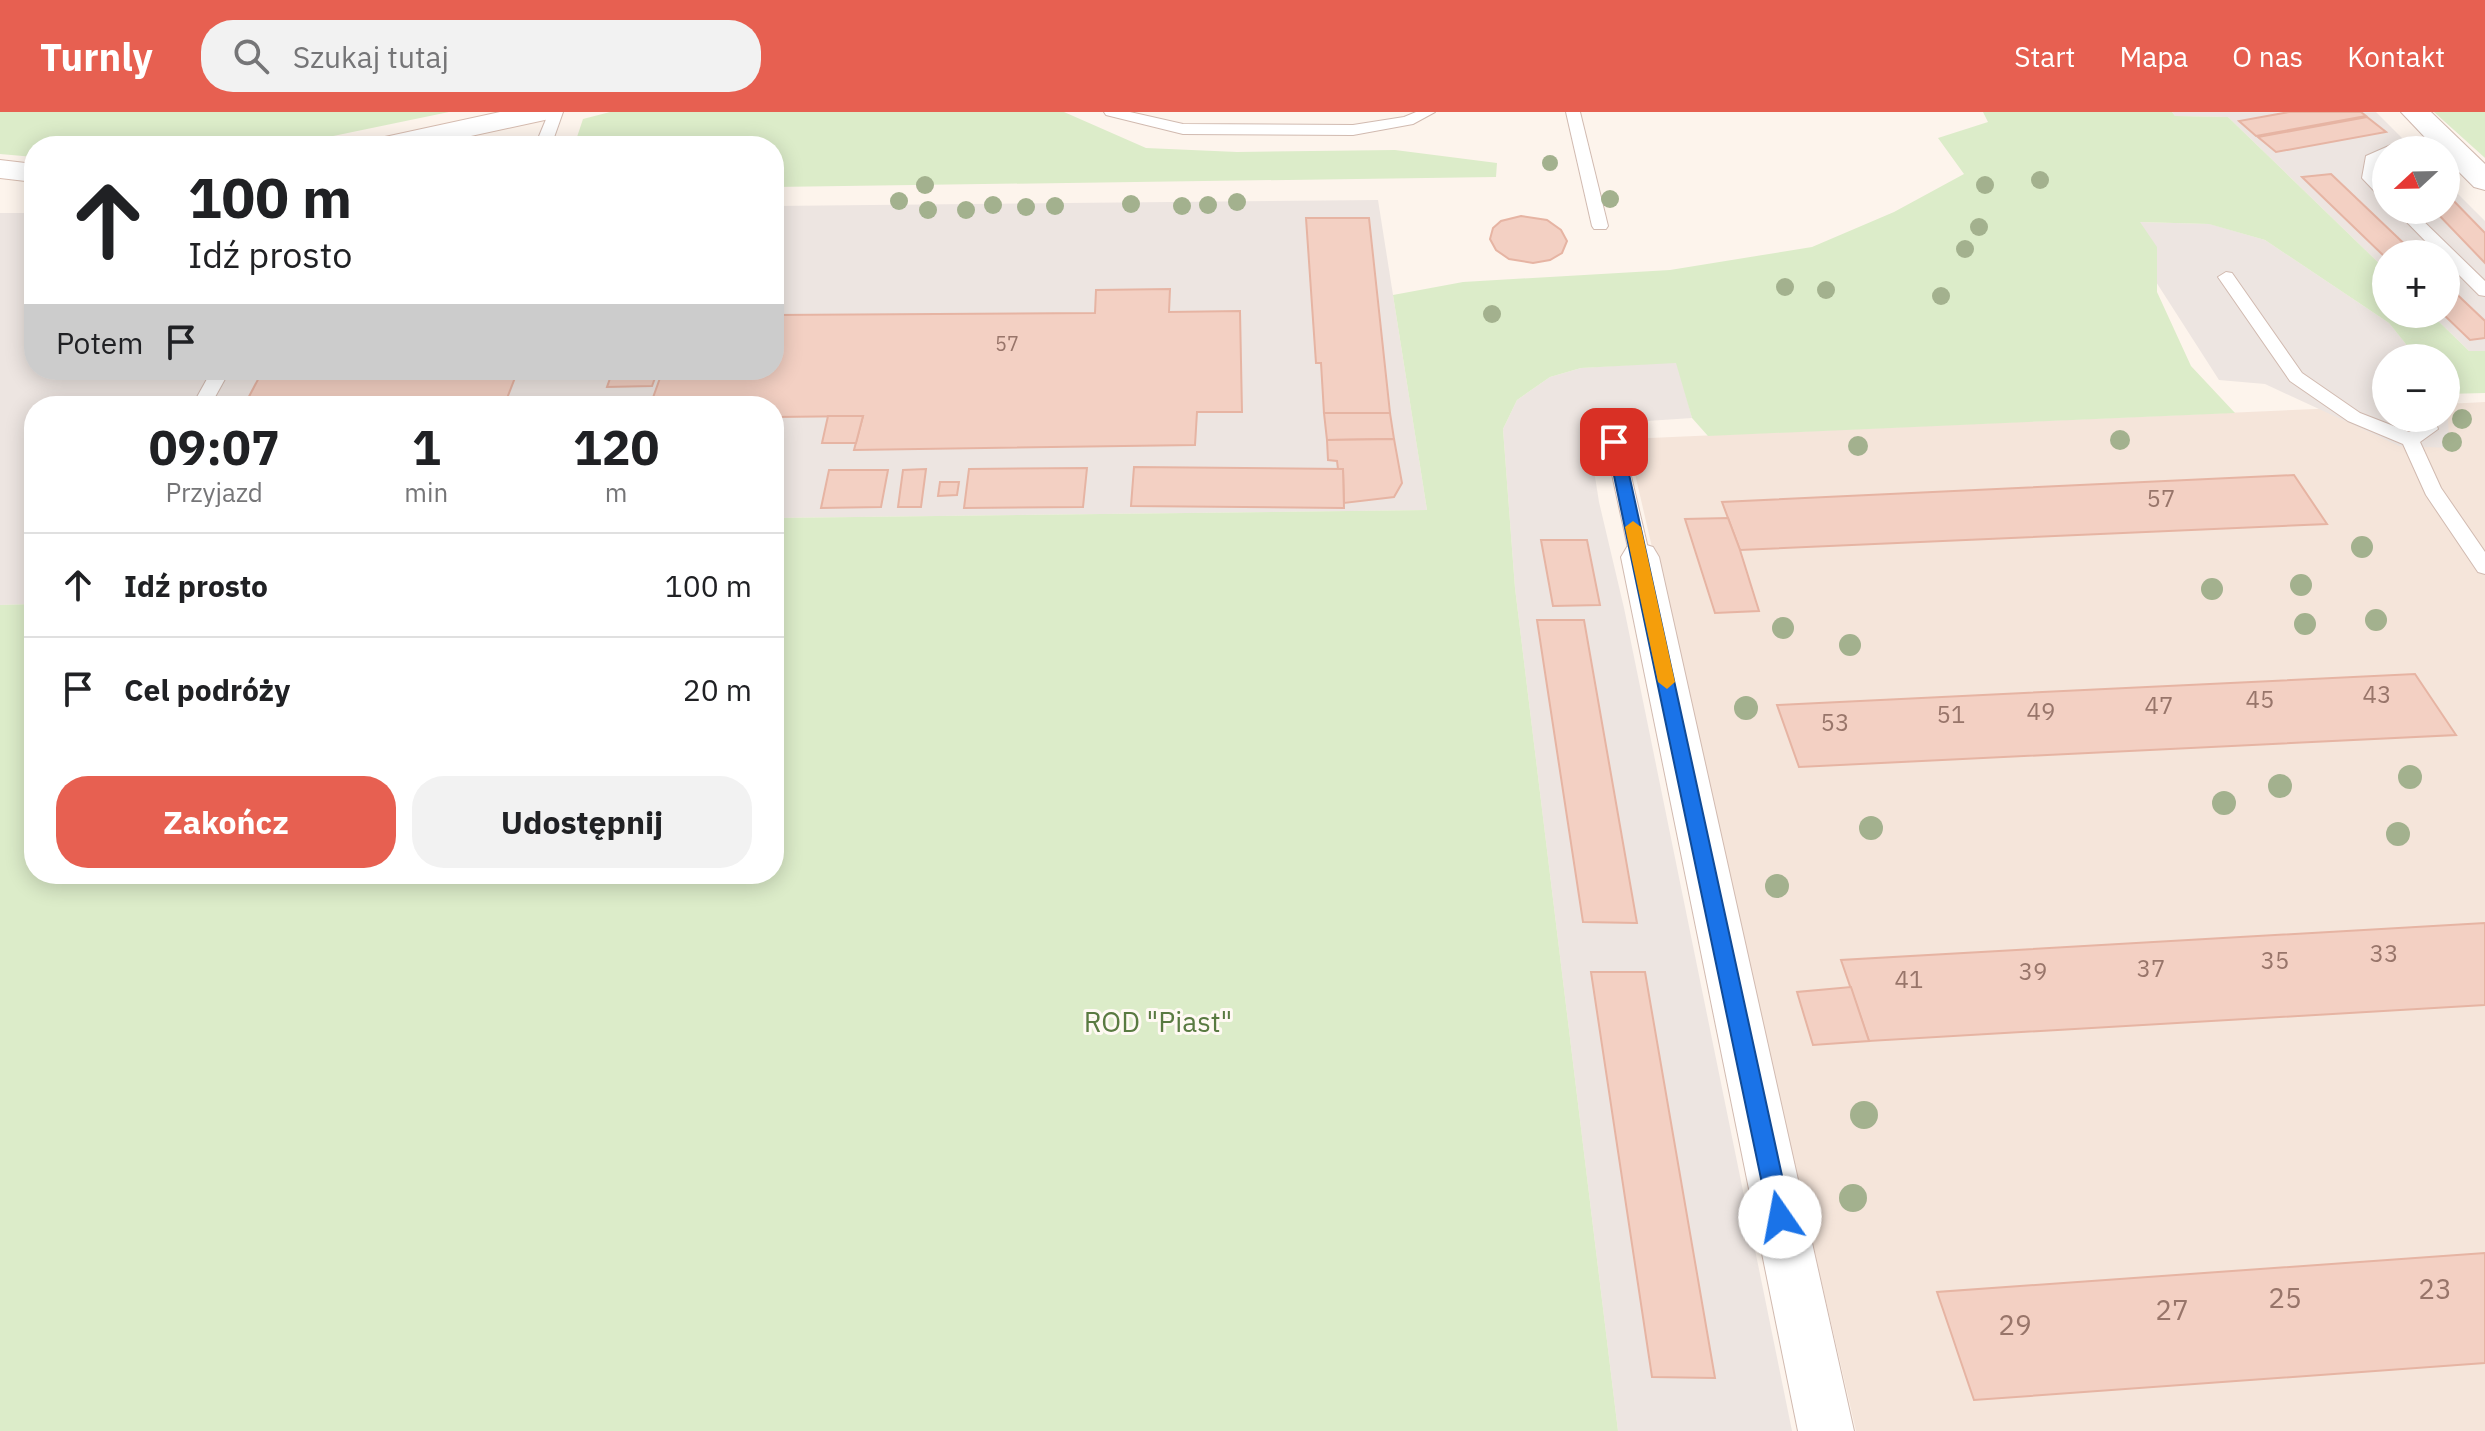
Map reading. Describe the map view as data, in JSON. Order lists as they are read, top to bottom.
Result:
{
  "parks": ["ROD \"Piast\""],
  "house_numbers": [
    "57",
    "57",
    "43",
    "45",
    "47",
    "49",
    "51",
    "53",
    "33",
    "35",
    "37",
    "39",
    "41",
    "23",
    "25",
    "27",
    "29"
  ],
  "north": "left",
  "page": {
    "header": "Turnly",
    "search": "Szukaj tutaj",
    "nav": [
      "Start",
      "Mapa",
      "O nas",
      "Kontakt"
    ],
    "map_buttons": ["+", "−"],
    "turn": ["100 m", "Idź prosto"],
    "then": "Potem",
    "eta": [
      "09:07",
      "Przyjazd",
      "1",
      "min",
      "120",
      "m"
    ],
    "list": [
      {
        "name": "Idź prosto",
        "value": "100 m"
      },
      {
        "name": "Cel podróży",
        "value": "20 m"
      }
    ],
    "buttons": ["Zakończ", "Udostępnij"]
  }
}
